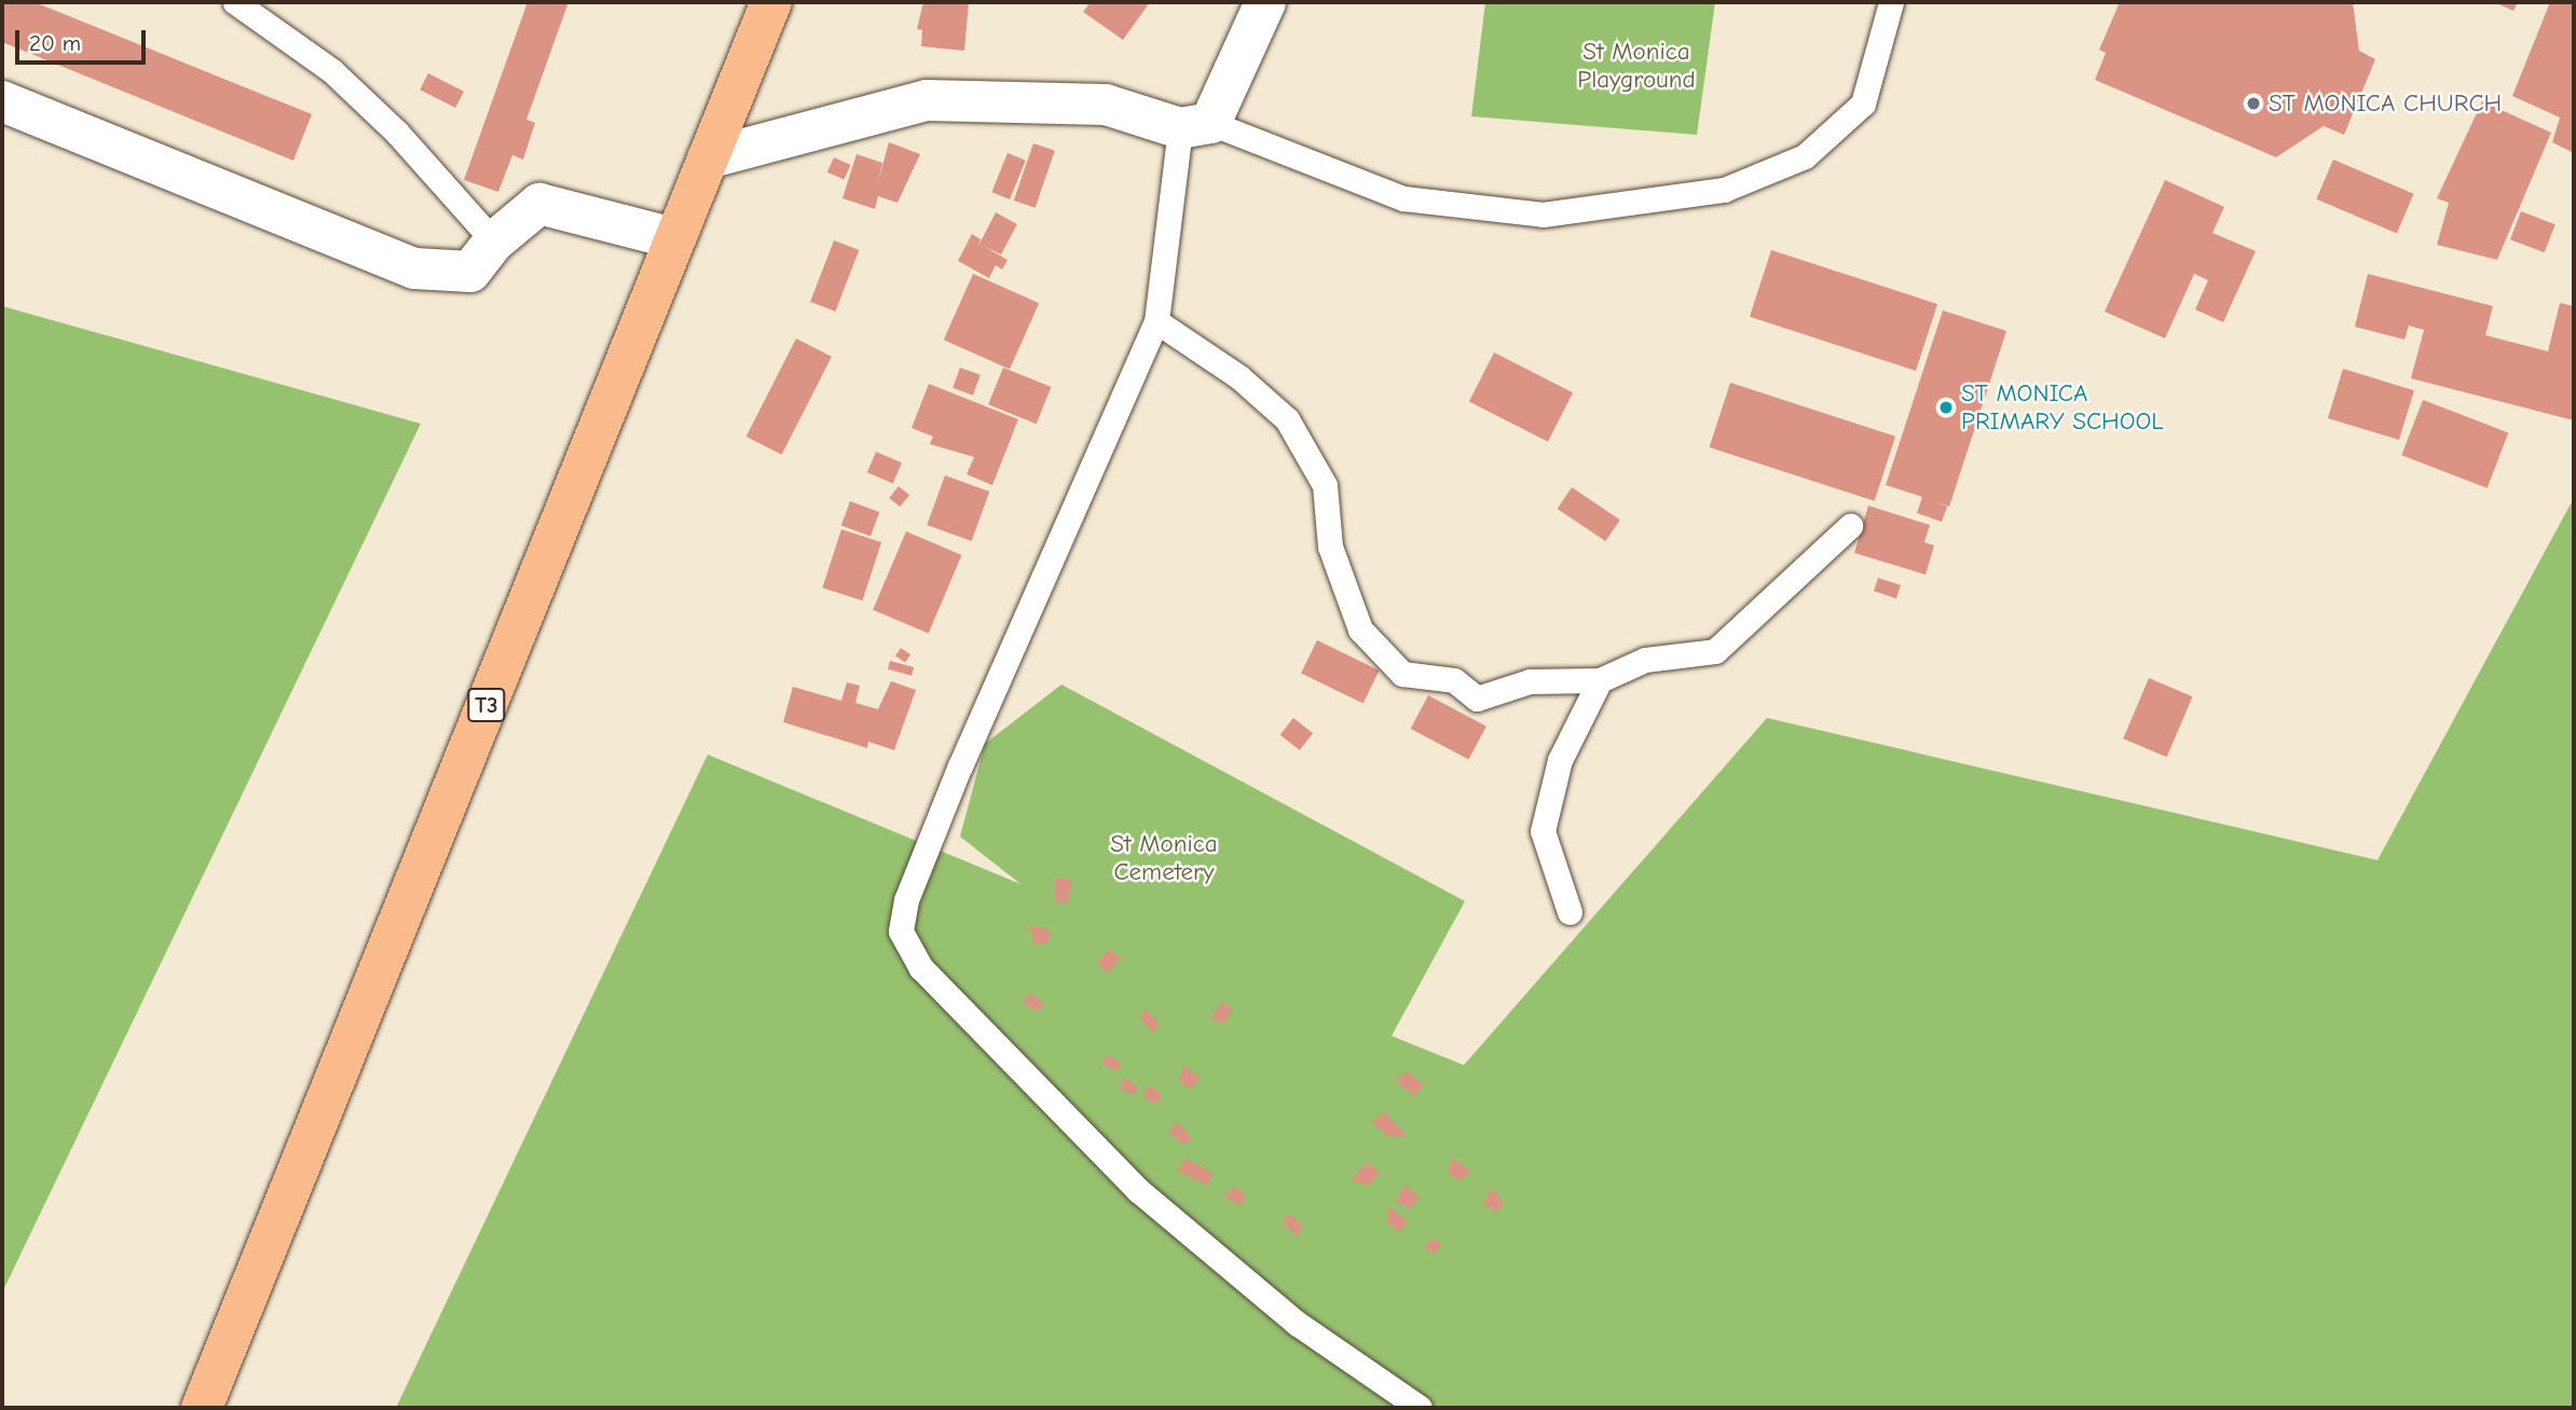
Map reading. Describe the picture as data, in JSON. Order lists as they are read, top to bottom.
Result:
{
  "streets": {
    "highway": ["T3"]
  },
  "parks": ["St Monica Playground", "St Monica Cemetery"],
  "places": ["ST MONICA CHURCH", "ST MONICA PRIMARY SCHOOL"],
  "scale_bar": "20 m"
}
